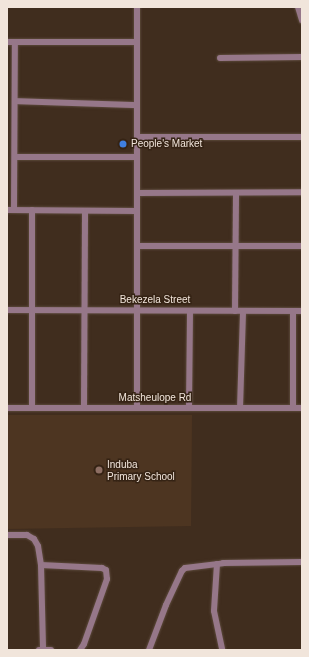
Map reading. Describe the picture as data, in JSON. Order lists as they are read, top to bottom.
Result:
{
  "streets": {
    "street": ["Bekezela Street", "Matsheulope Rd"]
  },
  "places": ["People's Market", "Induba Primary School"]
}
